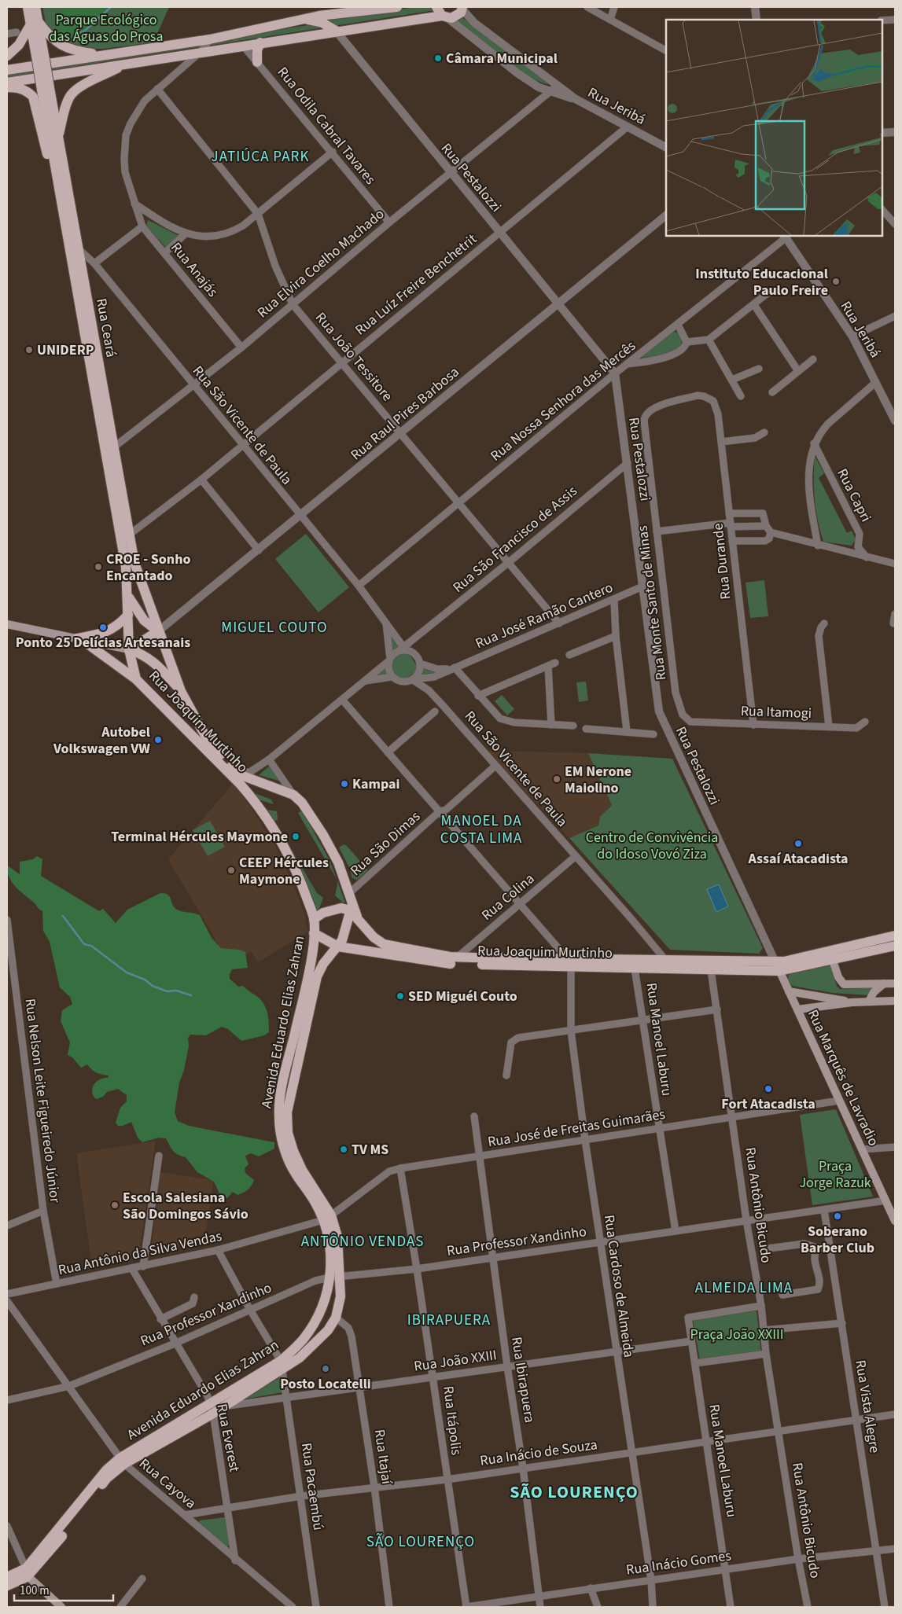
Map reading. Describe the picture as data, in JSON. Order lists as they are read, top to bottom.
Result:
{
  "streets": {
    "main road": [
      "Rua Ceará",
      "Rua Joaquim Murtinho",
      "Avenida Eduardo Elias Zahran",
      "Rua Marquês de Lavradio"
    ],
    "street": [
      "Rua Jeribá",
      "Rua Odila Cabral Tavares",
      "Rua Pestalozzi",
      "Rua Elvira Coelho Machado",
      "Rua Anajás",
      "Rua Luíz Freire Benchetrit",
      "Rua João Tessitore",
      "Rua Nossa Senhora das Mercês",
      "Rua Raul Pires Barbosa",
      "Rua São Vicente de Paula",
      "Rua Capri",
      "Rua São Francisco de Assis",
      "Rua Durande",
      "Rua Monte Santo de Minas",
      "Rua José Ramão Cantero",
      "Rua Itamogi",
      "Rua São Dimas",
      "Rua Colina",
      "Rua Manoel Laburu",
      "Rua Nelson Leite Figueiredo Júnior",
      "Rua José de Freitas Guimarães",
      "Rua Antônio Bicudo",
      "Rua Professor Xandinho",
      "Rua Antônio da Silva Vendas",
      "Rua Cardoso de Almeida",
      "Rua João XXIII",
      "Rua Ibirapuera",
      "Rua Vista Alegre",
      "Rua Itápolis",
      "Rua Everest",
      "Rua Inácio de Souza",
      "Rua Itajaí",
      "Rua Cayova",
      "Rua Pacaembú",
      "Rua Inácio Gomes"
    ]
  },
  "crossings": [
    ["Rua Jeribá", "Rua Elvira Coelho Machado"],
    ["Rua Jeribá", "Rua Luíz Freire Benchetrit"],
    ["Rua Jeribá", "Rua Nossa Senhora das Mercês"],
    ["Rua Odila Cabral Tavares", "Rua Elvira Coelho Machado"],
    ["Rua Pestalozzi", "Rua Elvira Coelho Machado"],
    ["Rua Pestalozzi", "Rua Luíz Freire Benchetrit"],
    ["Rua Pestalozzi", "Rua Nossa Senhora das Mercês"],
    ["Rua Pestalozzi", "Rua Raul Pires Barbosa"],
    ["Rua Pestalozzi", "Rua São Francisco de Assis"],
    ["Rua Pestalozzi", "Rua José Ramão Cantero"],
    ["Rua Pestalozzi", "Rua Joaquim Murtinho"],
    ["Rua Pestalozzi", "Rua Marquês de Lavradio"],
    ["Rua Elvira Coelho Machado", "Rua Anajás"],
    ["Rua Elvira Coelho Machado", "Rua Ceará"],
    ["Rua Elvira Coelho Machado", "Rua João Tessitore"],
    ["Rua Elvira Coelho Machado", "Rua São Vicente de Paula"],
    ["Rua Anajás", "Rua João Tessitore"],
    ["Rua Luíz Freire Benchetrit", "Rua Ceará"],
    ["Rua Luíz Freire Benchetrit", "Rua João Tessitore"],
    ["Rua Luíz Freire Benchetrit", "Rua São Vicente de Paula"],
    ["Rua Ceará", "Rua Raul Pires Barbosa"],
    ["Rua Ceará", "Rua São Vicente de Paula"],
    ["Rua Ceará", "Rua Joaquim Murtinho"],
    ["Rua João Tessitore", "Rua Nossa Senhora das Mercês"],
    ["Rua João Tessitore", "Rua Raul Pires Barbosa"],
    ["Rua João Tessitore", "Rua São Francisco de Assis"],
    ["Rua João Tessitore", "Rua José Ramão Cantero"],
    ["Rua Nossa Senhora das Mercês", "Rua São Vicente de Paula"],
    ["Rua Raul Pires Barbosa", "Rua São Vicente de Paula"],
    ["Rua São Vicente de Paula", "Rua São Francisco de Assis"],
    ["Rua São Vicente de Paula", "Rua José Ramão Cantero"],
    ["Rua São Vicente de Paula", "Rua Joaquim Murtinho"],
    ["Rua São Vicente de Paula", "Rua São Dimas"],
    ["Rua São Vicente de Paula", "Rua Colina"],
    ["Rua São Francisco de Assis", "Rua José Ramão Cantero"],
    ["Rua Durande", "Rua Monte Santo de Minas"],
    ["Rua Durande", "Rua Itamogi"],
    ["Rua Monte Santo de Minas", "Rua Itamogi"],
    ["Rua Joaquim Murtinho", "Rua São Dimas"],
    ["Rua Joaquim Murtinho", "Rua Colina"],
    ["Rua Joaquim Murtinho", "Avenida Eduardo Elias Zahran"],
    ["Rua Joaquim Murtinho", "Rua Manoel Laburu"],
    ["Rua Joaquim Murtinho", "Rua Marquês de Lavradio"],
    ["Rua Joaquim Murtinho", "Rua Antônio Bicudo"],
    ["Rua Joaquim Murtinho", "Rua Cardoso de Almeida"],
    ["Avenida Eduardo Elias Zahran", "Rua José de Freitas Guimarães"],
    ["Avenida Eduardo Elias Zahran", "Rua Professor Xandinho"],
    ["Avenida Eduardo Elias Zahran", "Rua Antônio da Silva Vendas"],
    ["Avenida Eduardo Elias Zahran", "Rua João XXIII"],
    ["Avenida Eduardo Elias Zahran", "Rua Everest"],
    ["Avenida Eduardo Elias Zahran", "Rua Itajaí"],
    ["Avenida Eduardo Elias Zahran", "Rua Cayova"],
    ["Avenida Eduardo Elias Zahran", "Rua Pacaembú"],
    ["Rua Manoel Laburu", "Rua José de Freitas Guimarães"],
    ["Rua Manoel Laburu", "Rua Antônio Bicudo"],
    ["Rua Manoel Laburu", "Rua Professor Xandinho"],
    ["Rua Manoel Laburu", "Rua João XXIII"],
    ["Rua Manoel Laburu", "Rua Inácio de Souza"],
    ["Rua Manoel Laburu", "Rua Inácio Gomes"],
    ["Rua Marquês de Lavradio", "Rua José de Freitas Guimarães"],
    ["Rua Marquês de Lavradio", "Rua Professor Xandinho"],
    ["Rua Nelson Leite Figueiredo Júnior", "Rua Antônio da Silva Vendas"],
    ["Rua José de Freitas Guimarães", "Rua Antônio Bicudo"],
    ["Rua José de Freitas Guimarães", "Rua Antônio da Silva Vendas"],
    ["Rua José de Freitas Guimarães", "Rua Cardoso de Almeida"],
    ["Rua José de Freitas Guimarães", "Rua Ibirapuera"],
    ["Rua José de Freitas Guimarães", "Rua Itápolis"],
    ["Rua Antônio Bicudo", "Rua Professor Xandinho"],
    ["Rua Antônio Bicudo", "Rua Inácio de Souza"],
    ["Rua Antônio Bicudo", "Rua Inácio Gomes"],
    ["Rua Professor Xandinho", "Rua Cardoso de Almeida"],
    ["Rua Professor Xandinho", "Rua Ibirapuera"],
    ["Rua Professor Xandinho", "Rua Vista Alegre"],
    ["Rua Professor Xandinho", "Rua Itápolis"],
    ["Rua Professor Xandinho", "Rua Everest"],
    ["Rua Professor Xandinho", "Rua Cayova"],
    ["Rua Professor Xandinho", "Rua Pacaembú"],
    ["Rua Antônio da Silva Vendas", "Rua Everest"],
    ["Rua Antônio da Silva Vendas", "Rua Pacaembú"],
    ["Rua Cardoso de Almeida", "Rua João XXIII"],
    ["Rua Cardoso de Almeida", "Rua Inácio de Souza"],
    ["Rua Cardoso de Almeida", "Rua Inácio Gomes"],
    ["Rua João XXIII", "Rua Ibirapuera"],
    ["Rua João XXIII", "Rua Itápolis"],
    ["Rua João XXIII", "Rua Itajaí"],
    ["Rua João XXIII", "Rua Pacaembú"],
    ["Rua Ibirapuera", "Rua Inácio de Souza"],
    ["Rua Ibirapuera", "Rua Inácio Gomes"],
    ["Rua Vista Alegre", "Rua Inácio de Souza"],
    ["Rua Vista Alegre", "Rua Inácio Gomes"],
    ["Rua Itápolis", "Rua Inácio de Souza"],
    ["Rua Itápolis", "Rua Inácio Gomes"],
    ["Rua Everest", "Rua Inácio de Souza"],
    ["Rua Everest", "Rua Cayova"],
    ["Rua Inácio de Souza", "Rua Itajaí"],
    ["Rua Inácio de Souza", "Rua Cayova"],
    ["Rua Inácio de Souza", "Rua Pacaembú"]
  ],
  "districts": [
    "JATIÚCA PARK",
    "MIGUEL COUTO",
    "MANOEL DA COSTA LIMA",
    "ANTÔNIO VENDAS",
    "ALMEIDA LIMA",
    "IBIRAPUERA",
    "SÃO LOURENÇO",
    "SÃO LOURENÇO"
  ],
  "parks": [
    "Parque Ecológico das Águas do Prosa",
    "Centro de Convivência do Idoso Vovó Ziza",
    "Praça Jorge Razuk",
    "Praça João XXIII"
  ],
  "places": [
    "Câmara Municipal",
    "Instituto Educacional Paulo Freire",
    "UNIDERP",
    "CROE - Sonho Encantado",
    "Ponto 25 Delícias Artesanais",
    "Autobel Volkswagen VW",
    "EM Nerone Maiolino",
    "Kampai",
    "Terminal Hércules Maymone",
    "Assaí Atacadista",
    "CEEP Hércules Maymone",
    "SED Miguél Couto",
    "Fort Atacadista",
    "TV MS",
    "Escola Salesiana São Domingos Sávio",
    "Soberano Barber Club",
    "Posto Locatelli"
  ],
  "scale_bar": "100 m"
}
